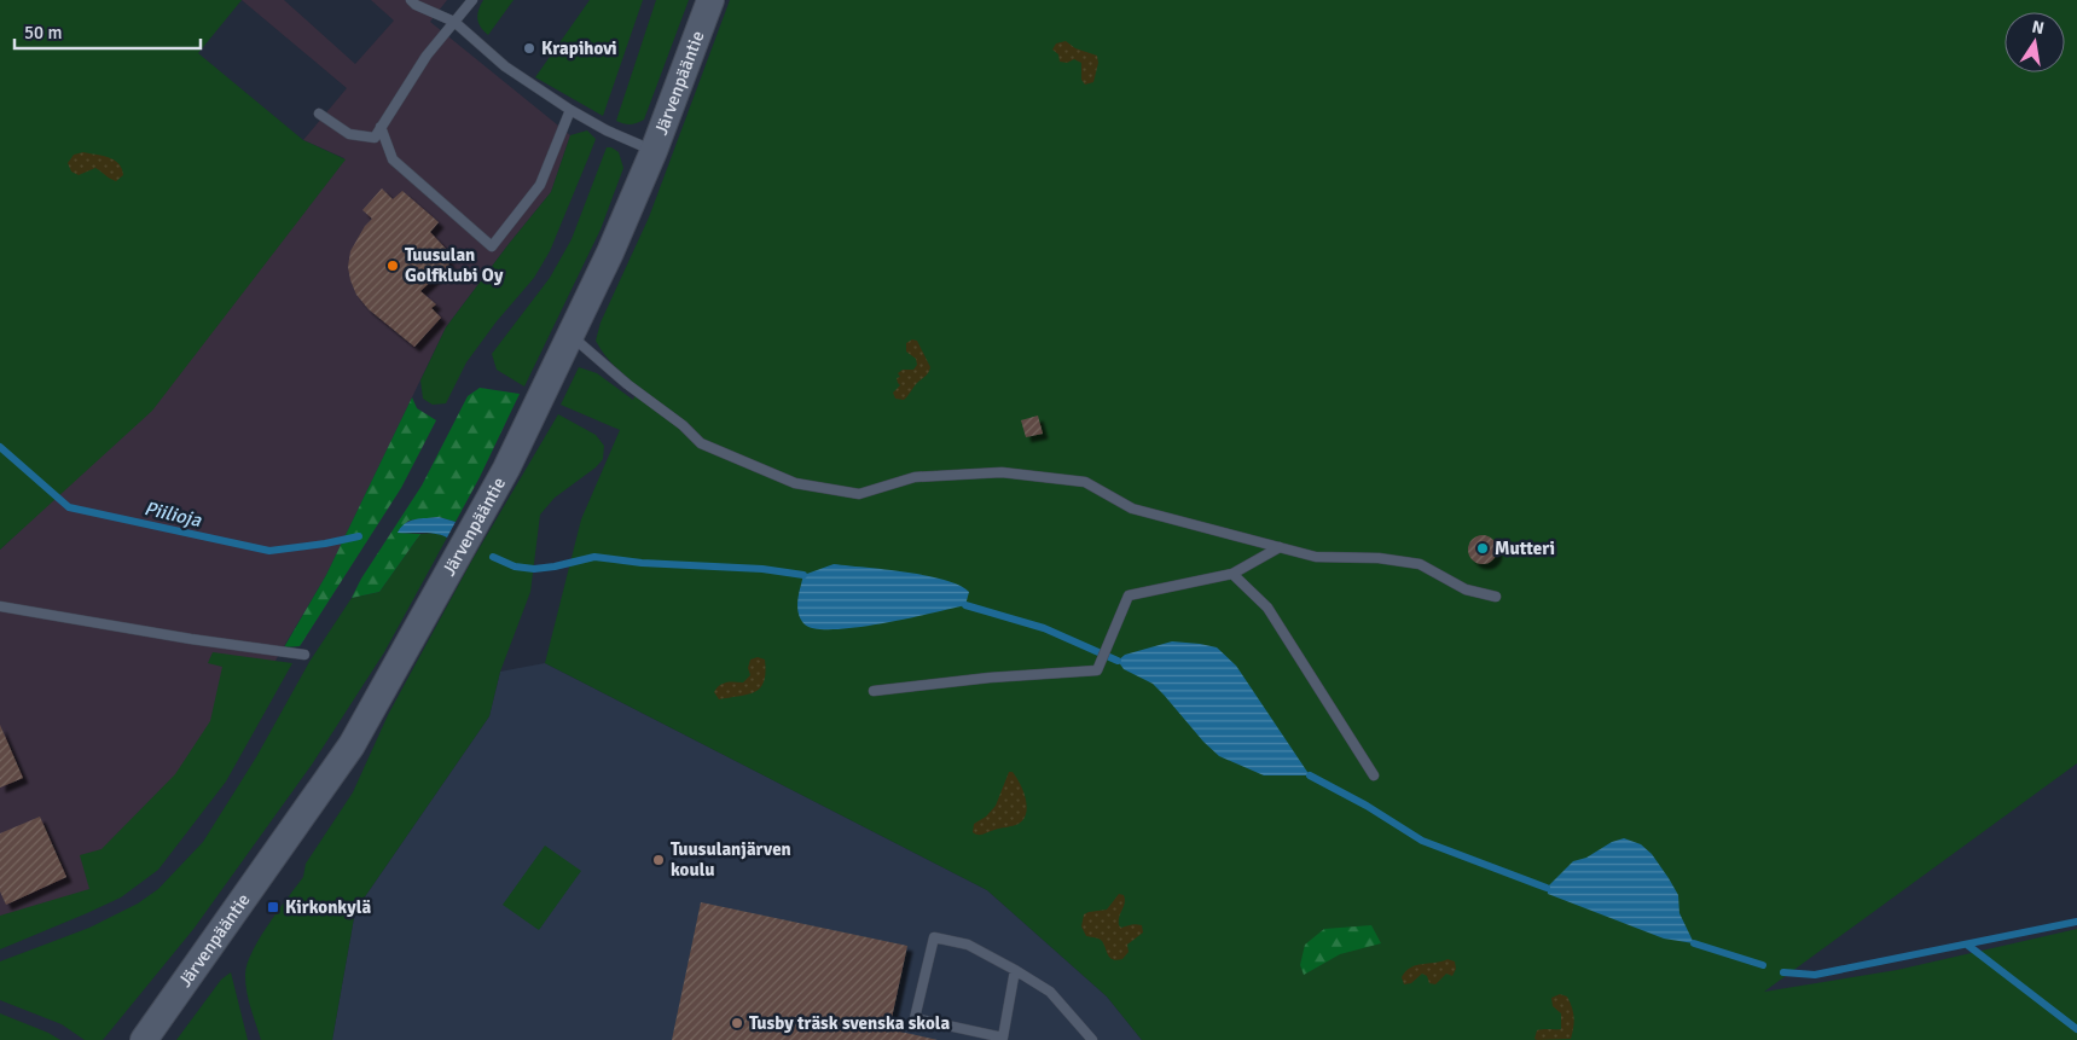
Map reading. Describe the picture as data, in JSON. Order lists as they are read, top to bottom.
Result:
{
  "streets": {
    "main road": ["Järvenpääntie"]
  },
  "water": ["Piilioja"],
  "places": {
    "other": [
      "Krapihovi",
      "Tuusulan Golfklubi Oy",
      "Mutteri",
      "Tuusulanjärven koulu",
      "Tusby träsk svenska skola"
    ],
    "transit": ["Kirkonkylä"]
  },
  "scale_bar": "50 m",
  "north": "top"
}
